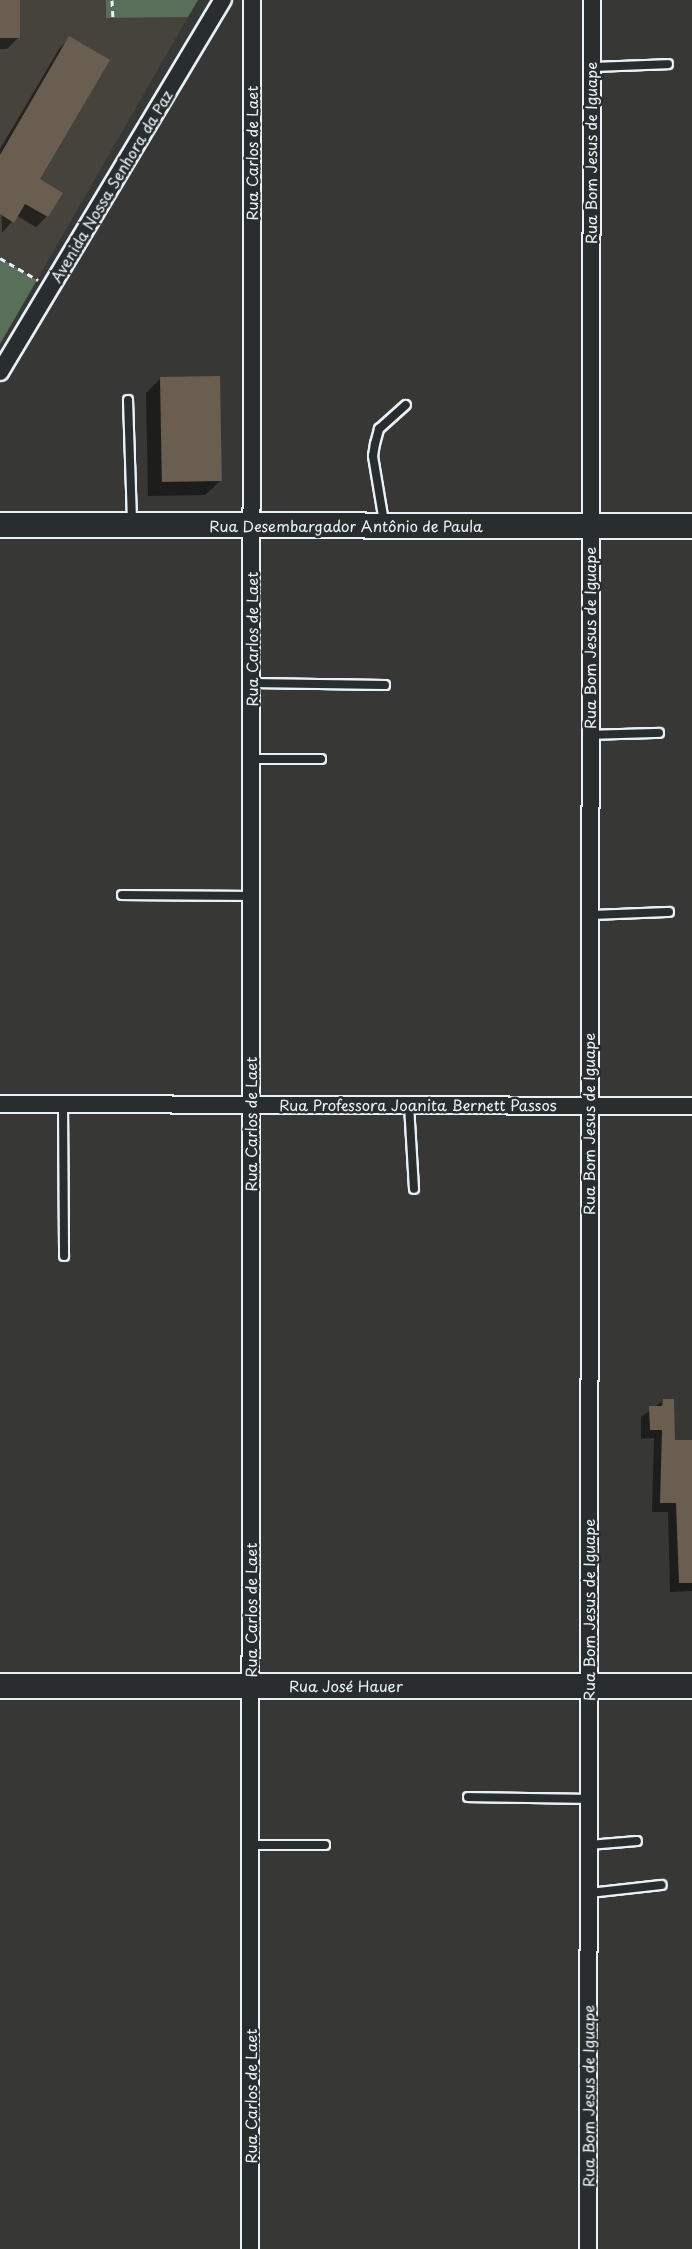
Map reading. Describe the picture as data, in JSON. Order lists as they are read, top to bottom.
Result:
{
  "streets": {
    "main road": ["Rua Desembargador Antônio de Paula", "Rua José Hauer"],
    "street": [
      "Rua Carlos de Laet",
      "Rua Bom Jesus de Iguape",
      "Avenida Nossa Senhora da Paz",
      "Rua Professora Joanita Bernett Passos"
    ]
  },
  "crossings": [
    ["Rua Carlos de Laet", "Rua Desembargador Antônio de Paula"],
    ["Rua Carlos de Laet", "Rua Professora Joanita Bernett Passos"],
    ["Rua Carlos de Laet", "Rua José Hauer"],
    ["Rua Bom Jesus de Iguape", "Rua Desembargador Antônio de Paula"],
    ["Rua Bom Jesus de Iguape", "Rua Professora Joanita Bernett Passos"],
    ["Rua Bom Jesus de Iguape", "Rua José Hauer"]
  ]
}
